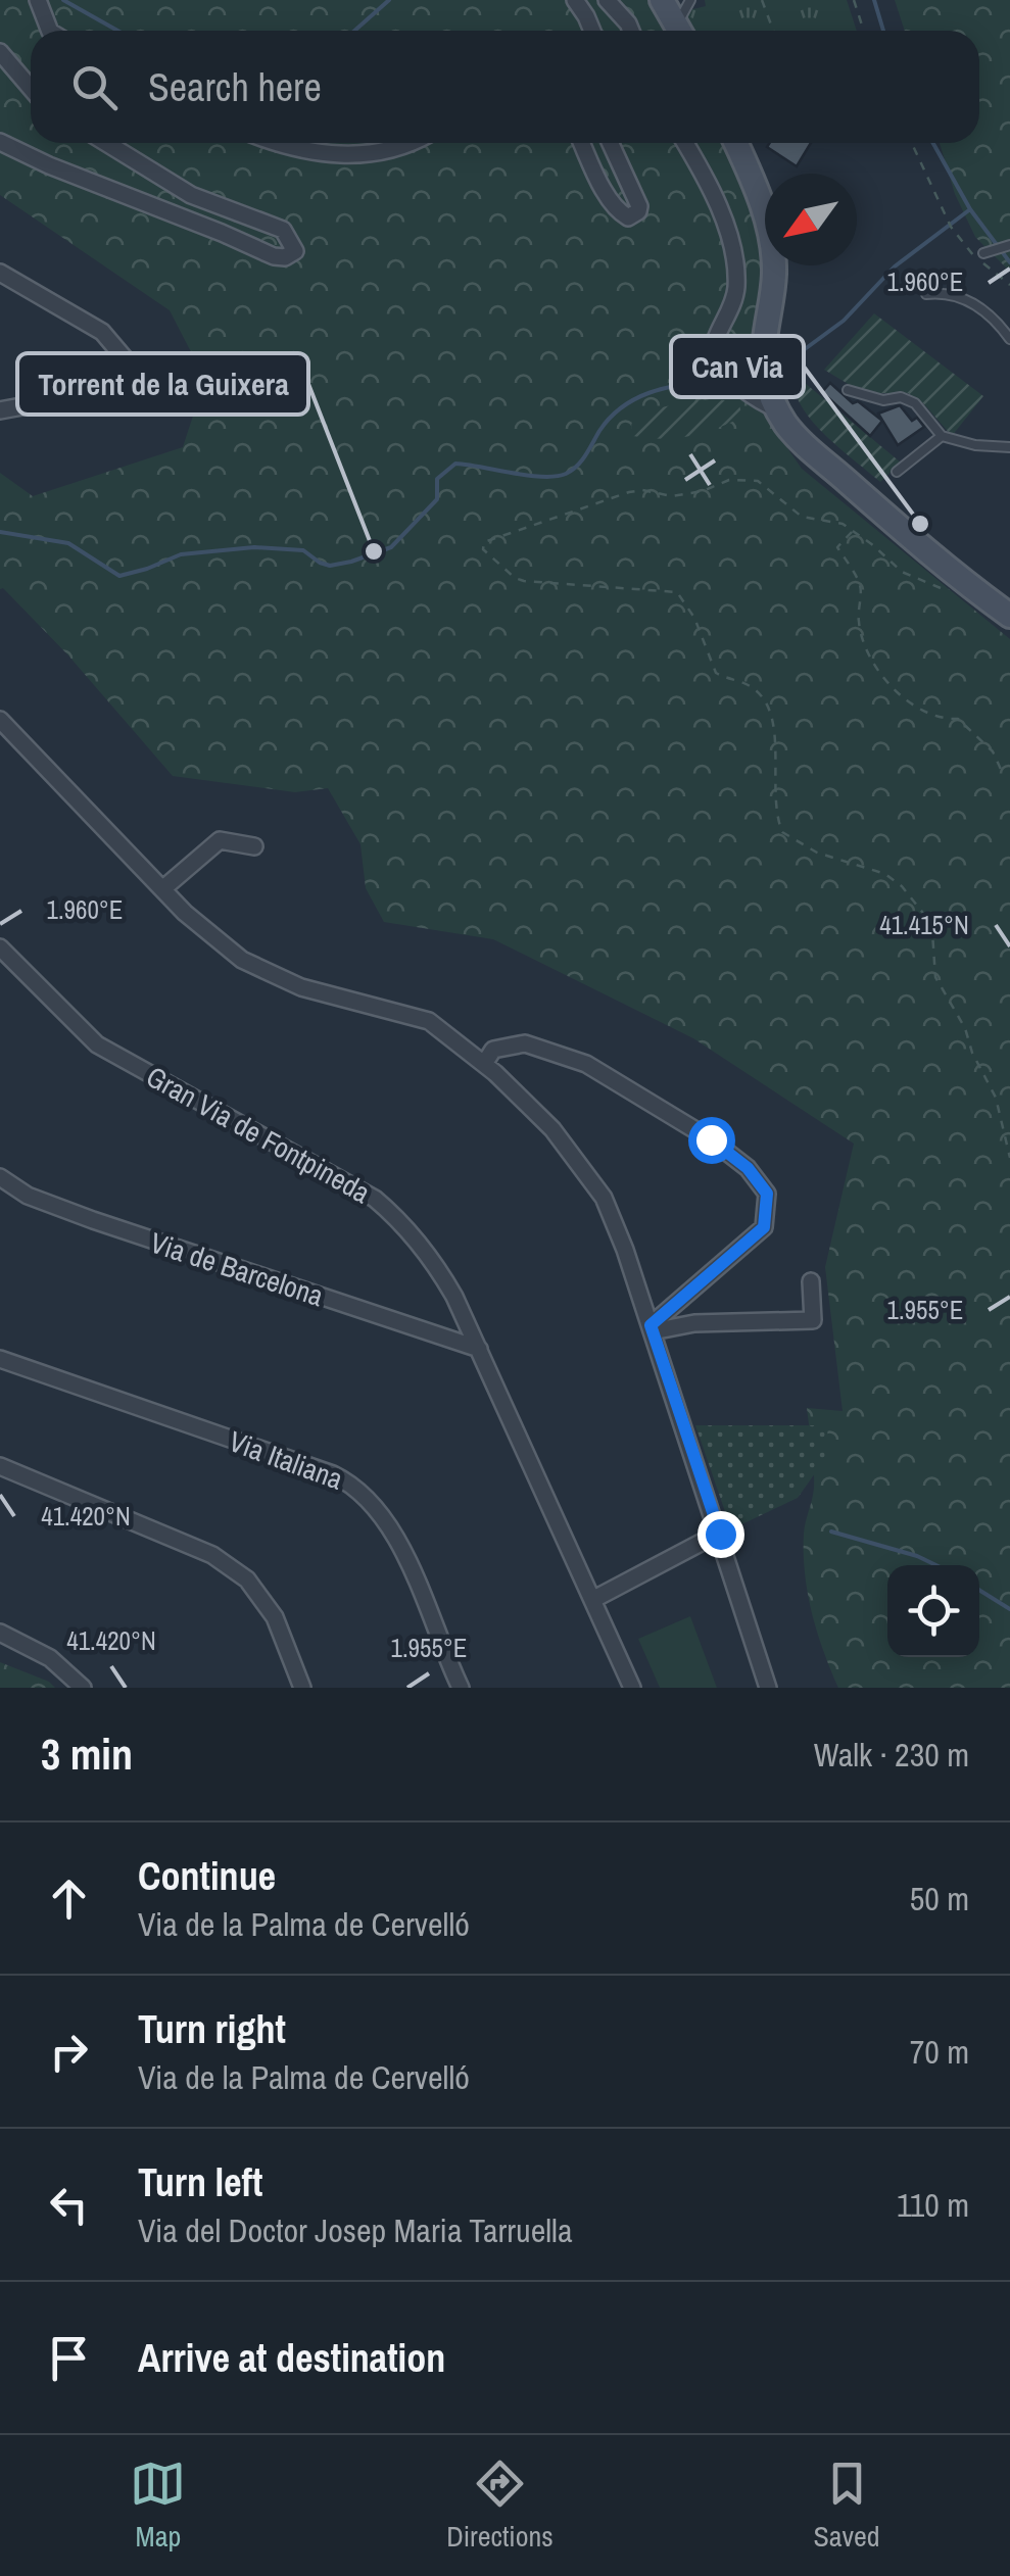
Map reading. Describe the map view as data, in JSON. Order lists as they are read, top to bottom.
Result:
{
  "streets": {
    "street": ["Gran Via de Fontpineda", "Via de Barcelona", "Via Italiana"]
  },
  "crossings": [
    ["Gran Via de Fontpineda", "Via de Barcelona"]
  ],
  "places": ["Can Via", "Torrent de la Guixera"],
  "north": "bottom left",
  "page": {
    "search": "Search here",
    "heading": ["3 min", "Walk · 230 m"],
    "list": [
      ["Continue", "Via de la Palma de Cervelló", "50 m"],
      ["Turn right", "Via de la Palma de Cervelló", "70 m"],
      ["Turn left", "Via del Doctor Josep Maria Tarruella", "110 m"],
      "Arrive at destination"
    ],
    "nav": ["Map", "Directions", "Saved"]
  },
  "coordinates": [
    "1.960°E",
    "41.415°N",
    "1.955°E",
    "41.420°N"
  ]
}
